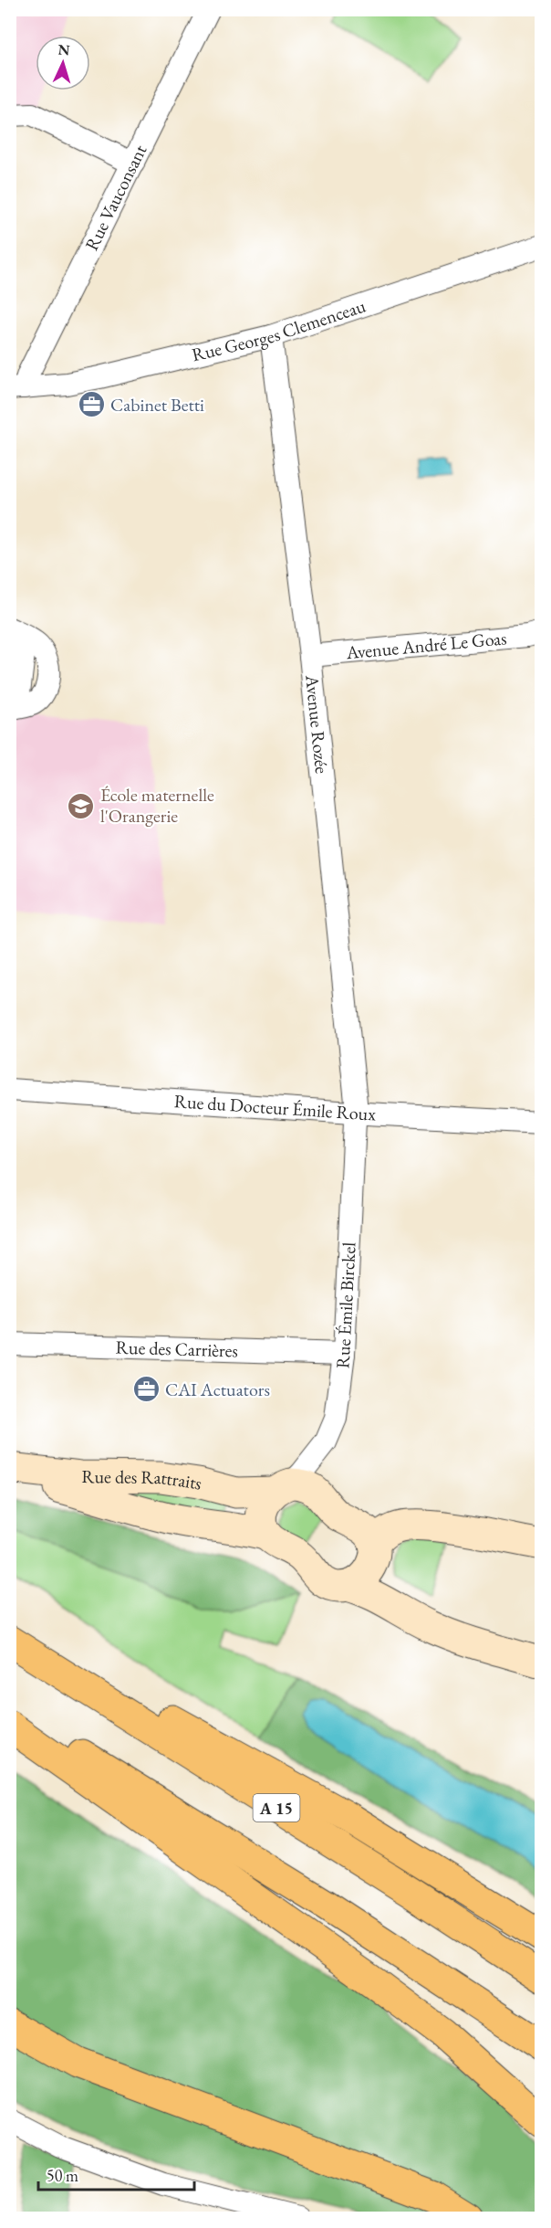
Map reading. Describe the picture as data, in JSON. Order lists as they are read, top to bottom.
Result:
{
  "streets": {
    "highway": ["A 15"],
    "main road": ["Rue des Rattraits"],
    "street": [
      "Rue Vauconsant",
      "Rue Georges Clemenceau",
      "Avenue André Le Goas",
      "Avenue Rozée",
      "Rue du Docteur Émile Roux",
      "Rue Émile Birckel",
      "Rue des Carrières"
    ]
  },
  "crossings": [
    ["Rue Vauconsant", "Rue Georges Clemenceau"],
    ["Rue Georges Clemenceau", "Avenue Rozée"],
    ["Avenue André Le Goas", "Avenue Rozée"],
    ["Avenue Rozée", "Rue du Docteur Émile Roux"],
    ["Avenue Rozée", "Rue Émile Birckel"],
    ["Rue du Docteur Émile Roux", "Rue Émile Birckel"],
    ["Rue Émile Birckel", "Rue des Carrières"],
    ["Rue Émile Birckel", "Rue des Rattraits"]
  ],
  "places": {
    "office": ["Cabinet Betti", "CAI Actuators"],
    "school or university": ["École maternelle l'Orangerie"]
  },
  "scale_bar": "50 m",
  "north": "top"
}
